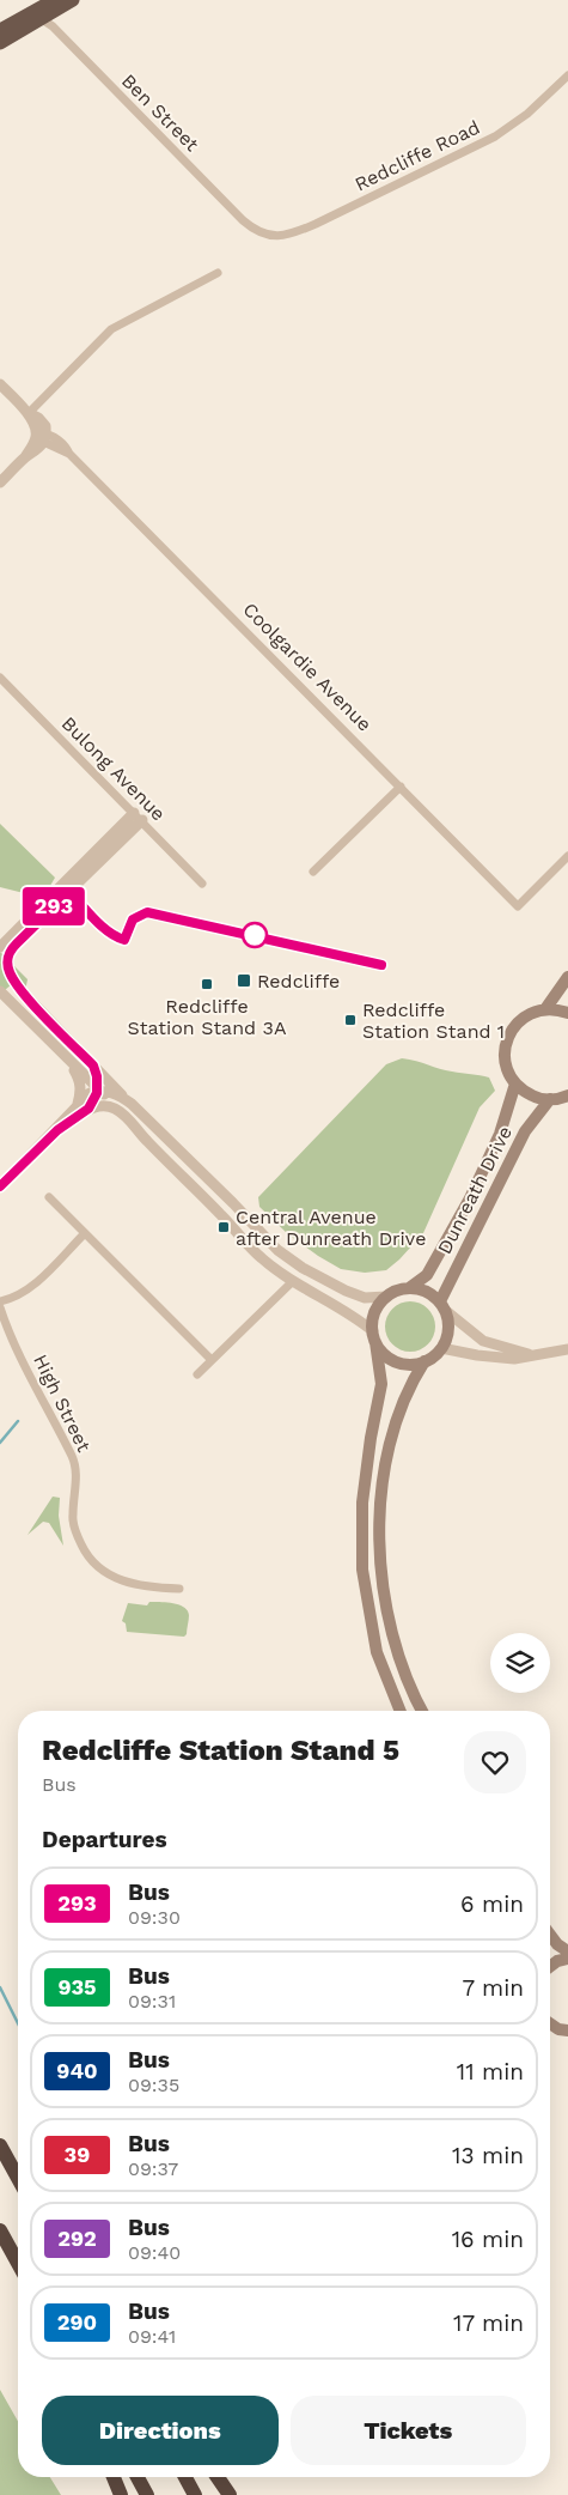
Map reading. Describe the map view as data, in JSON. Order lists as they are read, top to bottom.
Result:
{
  "streets": {
    "main road": ["Dunreath Drive"],
    "street": [
      "Ben Street",
      "Redcliffe Road",
      "Coolgardie Avenue",
      "Bulong Avenue",
      "High Street"
    ]
  },
  "crossings": [
    ["Ben Street", "Redcliffe Road"]
  ],
  "places": {
    "transit": [
      "Redcliffe",
      "Redcliffe Station Stand 3A",
      "Redcliffe Station Stand 1",
      "Central Avenue after Dunreath Drive"
    ]
  },
  "lines": ["bus line 293"],
  "page": {
    "on_map": "293",
    "heading": [
      ["Redcliffe Station Stand 5", "Bus"],
      "Departures"
    ],
    "list": [
      {
        "mark": "293",
        "name": "Bus",
        "note": "09:30",
        "value": "6 min"
      },
      {
        "mark": "935",
        "name": "Bus",
        "note": "09:31",
        "value": "7 min"
      },
      {
        "mark": "940",
        "name": "Bus",
        "note": "09:35",
        "value": "11 min"
      },
      {
        "mark": "39",
        "name": "Bus",
        "note": "09:37",
        "value": "13 min"
      },
      {
        "mark": "292",
        "name": "Bus",
        "note": "09:40",
        "value": "16 min"
      },
      {
        "mark": "290",
        "name": "Bus",
        "note": "09:41",
        "value": "17 min"
      }
    ],
    "buttons": ["Directions", "Tickets"]
  }
}
